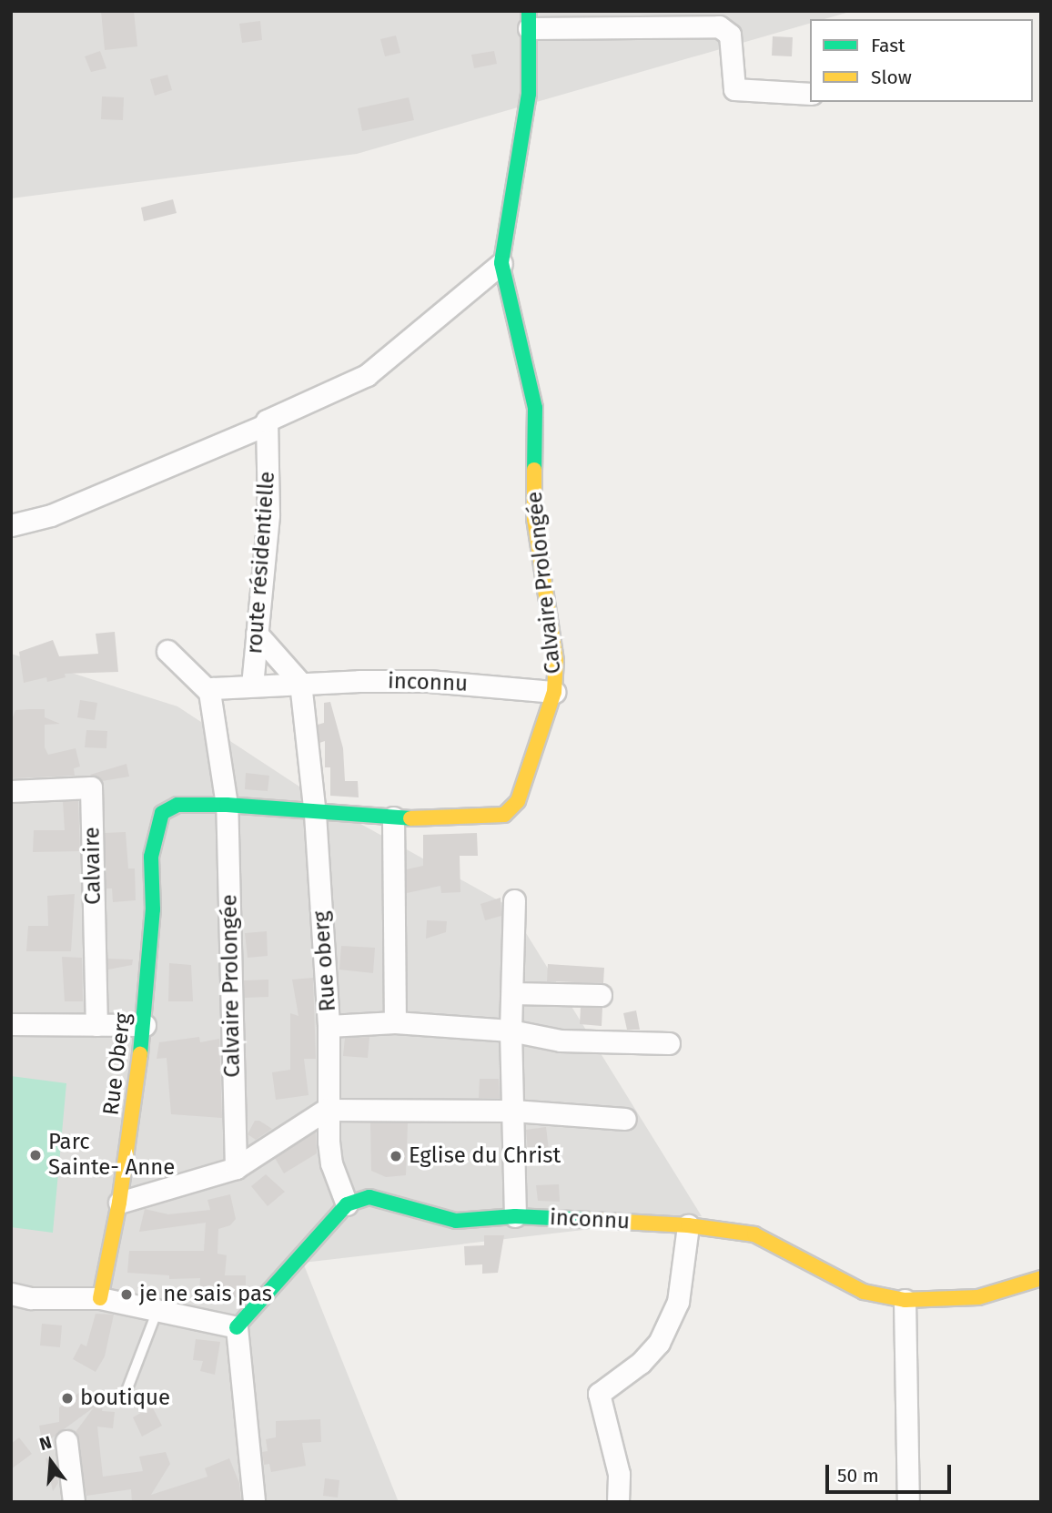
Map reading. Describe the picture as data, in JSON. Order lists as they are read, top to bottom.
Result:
{
  "streets": {
    "street": [
      "route résidentielle",
      "Calvaire Prolongée",
      "inconnu",
      "Calvaire",
      "Rue oberg",
      "Rue Oberg"
    ]
  },
  "crossings": [
    ["route résidentielle", "inconnu"],
    ["Calvaire Prolongée", "inconnu"],
    ["Calvaire Prolongée", "Rue oberg"],
    ["Calvaire Prolongée", "Rue Oberg"]
  ],
  "places": [
    "Parc Sainte- Anne",
    "Eglise du Christ",
    "je ne sais pas",
    "boutique"
  ],
  "legend": ["Fast", "Slow"],
  "scale_bar": "50 m",
  "north": "top"
}
